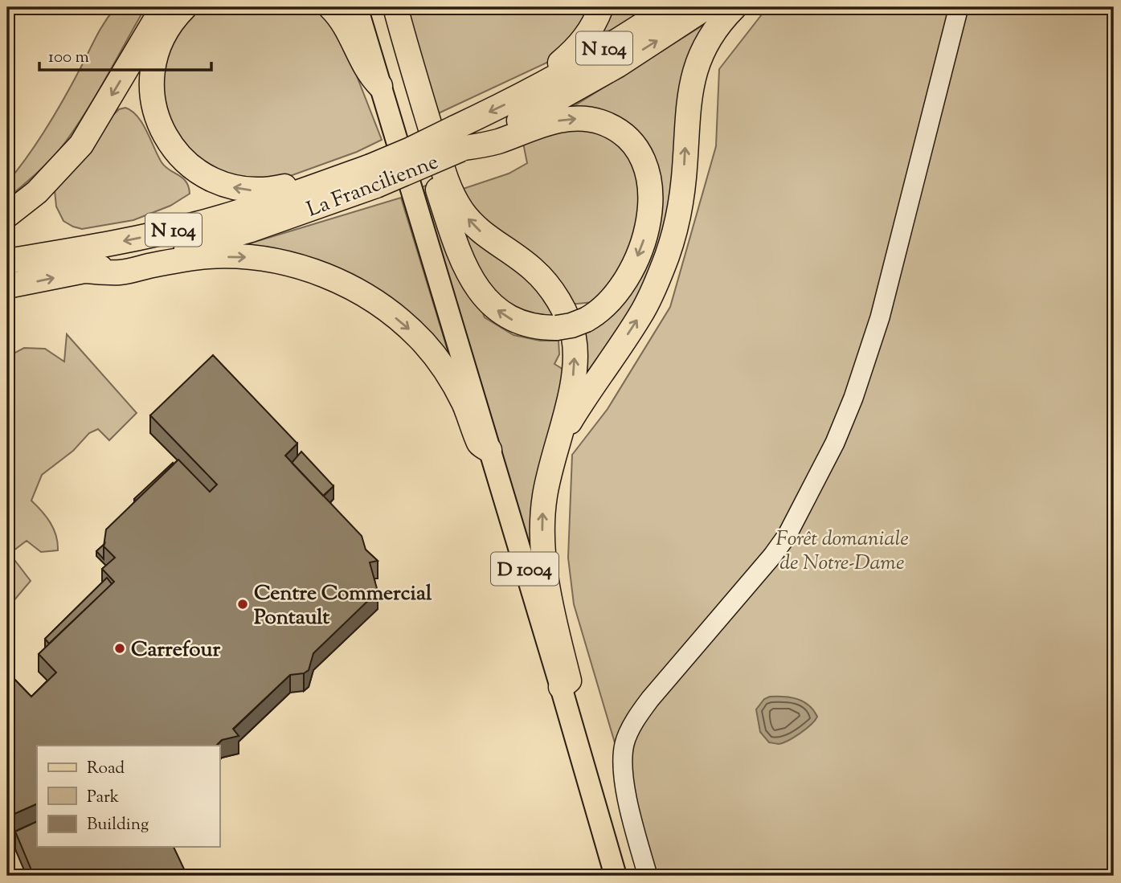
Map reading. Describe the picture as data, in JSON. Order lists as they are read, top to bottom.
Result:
{
  "streets": {
    "highway": ["N 104", "La Francilienne"],
    "main road": ["D 1004"]
  },
  "parks": ["Forêt domaniale de Notre-Dame"],
  "places": ["Centre Commercial Pontault", "Carrefour"],
  "legend": ["Road", "Park", "Building"],
  "scale_bar": "100 m"
}
